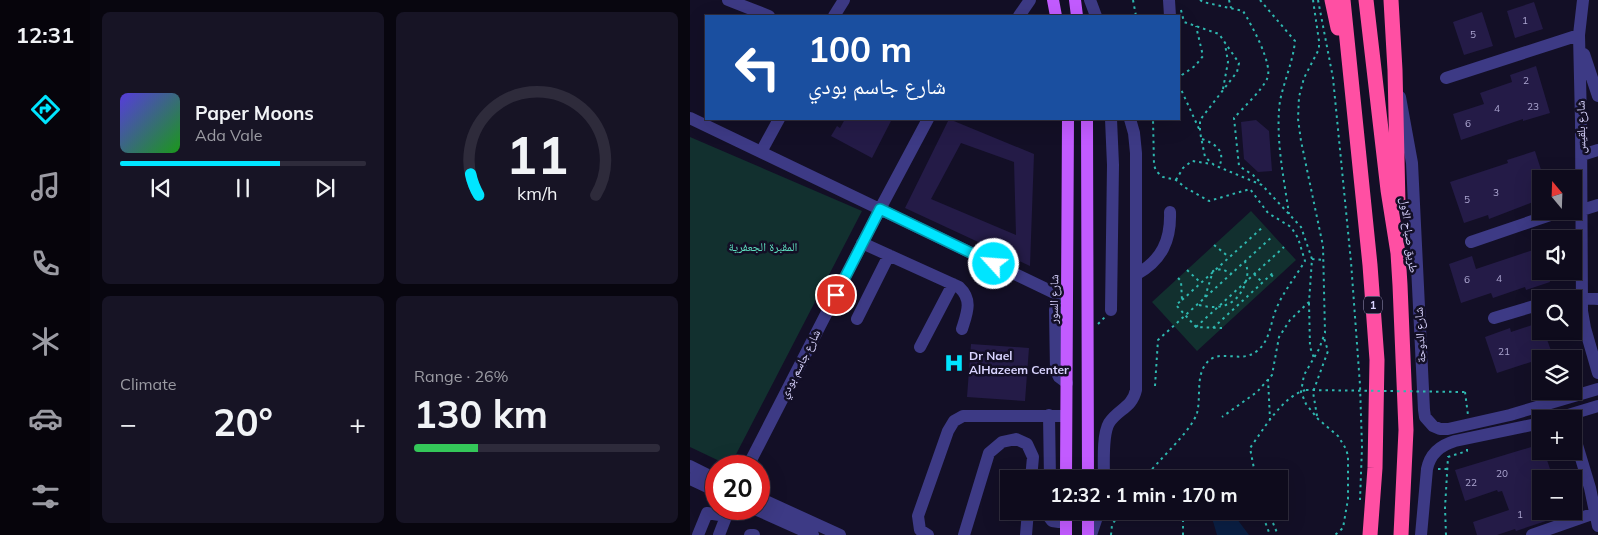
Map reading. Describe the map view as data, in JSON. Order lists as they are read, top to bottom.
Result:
{
  "streets": {
    "highway": ["طريق صباح الاول", "1"],
    "main road": ["شارع السور"],
    "street": ["شارع بلقيس", "شارع الدوحة", "شارع جاسم بودي"]
  },
  "parks": ["المقبرة الجعفرية"],
  "places": {
    "hospital": ["Dr Nael AlHazeem Center"]
  },
  "house_numbers": [
    "1",
    "5",
    "2",
    "23",
    "4",
    "6",
    "3",
    "5",
    "4",
    "6",
    "21",
    "20",
    "22",
    "1"
  ],
  "north": "top",
  "page": {
    "tabs": "12:31",
    "turn": ["100 m", "شارع جاسم بودي"],
    "song": ["Paper Moons", "Ada Vale"],
    "map_buttons": ["+", "−"],
    "tile": [
      "Climate",
      ["Range · 26%", "130 km"]
    ],
    "heat": ["−", "20°", "+"],
    "limit": "20",
    "trip": "12:32 · 1 min · 170 m",
    "gauge": ["11", "km/h"]
  }
}
